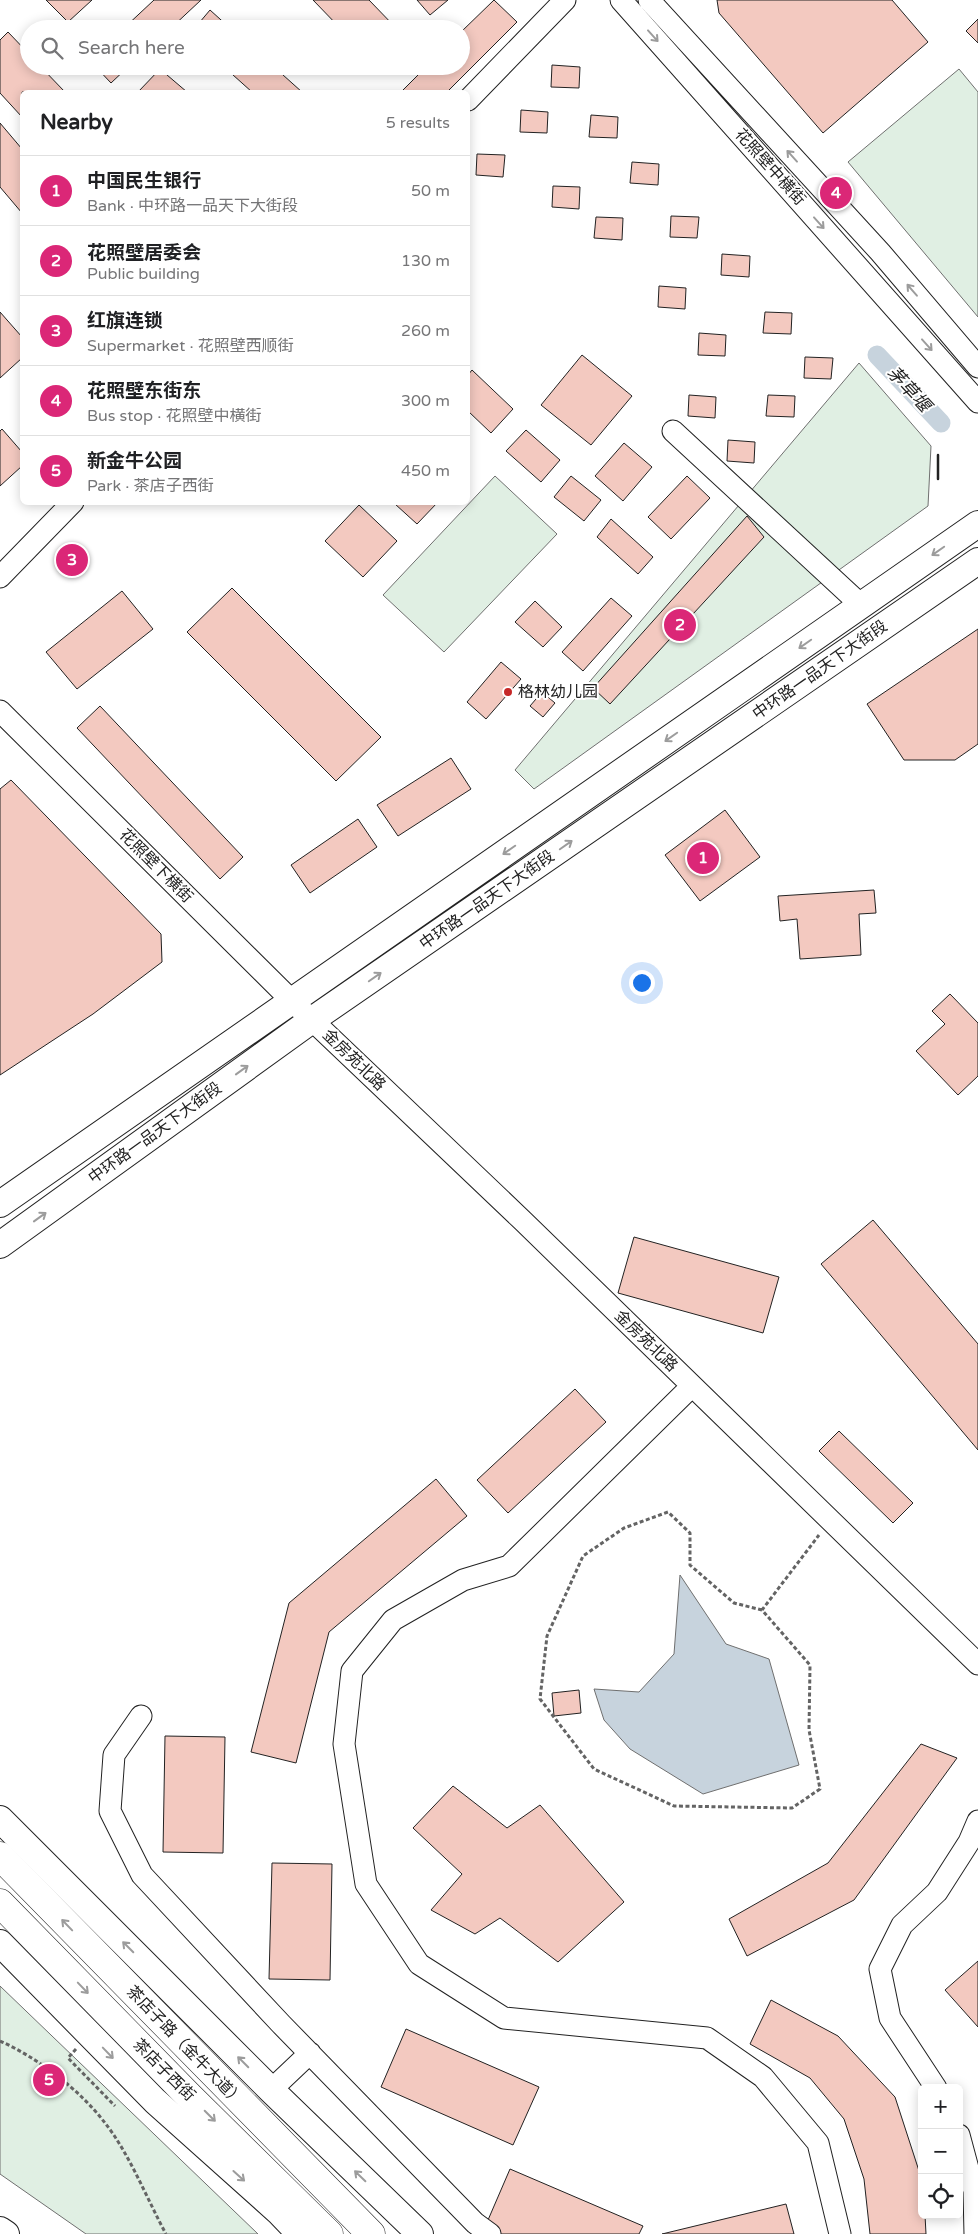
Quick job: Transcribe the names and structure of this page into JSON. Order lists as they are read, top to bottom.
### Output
{
  "streets": {
    "highway": ["茶店子路（金牛大道）", "茶店子西街"],
    "main road": ["中环路一品天下大街段"],
    "street": ["花照壁中横街", "花照壁下横街", "金房苑北路"]
  },
  "crossings": [
    ["中环路一品天下大街段", "花照壁下横街"],
    ["中环路一品天下大街段", "金房苑北路"],
    ["花照壁下横街", "金房苑北路"]
  ],
  "one_way": ["茶店子路（金牛大道）", "茶店子西街"],
  "water": ["茅草堰"],
  "places": ["格林幼儿园"],
  "page": {
    "search": "Search here",
    "heading": ["Nearby", "5 results"],
    "list": [
      {
        "mark": "1",
        "name": "中国民生银行",
        "note": "Bank · 中环路一品天下大街段",
        "value": "50 m"
      },
      {
        "mark": "2",
        "name": "花照壁居委会",
        "note": "Public building",
        "value": "130 m"
      },
      {
        "mark": "3",
        "name": "红旗连锁",
        "note": "Supermarket · 花照壁西顺街",
        "value": "260 m"
      },
      {
        "mark": "4",
        "name": "花照壁东街东",
        "note": "Bus stop · 花照壁中横街",
        "value": "300 m"
      },
      {
        "mark": "5",
        "name": "新金牛公园",
        "note": "Park · 茶店子西街",
        "value": "450 m"
      }
    ],
    "pins": [
      "4",
      "3",
      "2",
      "1",
      "5"
    ],
    "map_buttons": ["+", "−"]
  }
}
